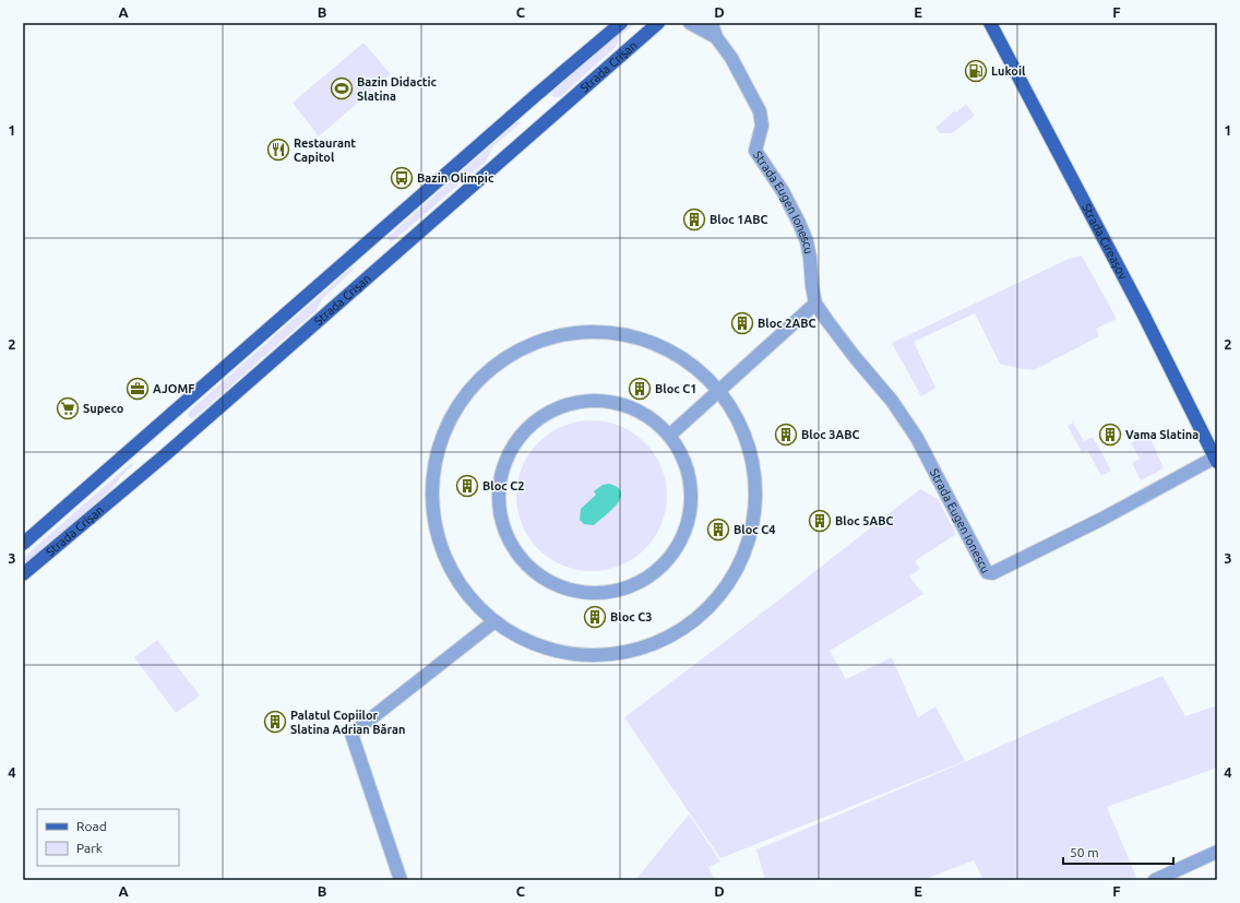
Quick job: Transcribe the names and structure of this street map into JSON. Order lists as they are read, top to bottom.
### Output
{
  "streets": {
    "main road": ["Strada Crișan", "Strada Cireașov"],
    "street": ["Strada Eugen Ionescu"]
  },
  "crossings": [
    ["Strada Eugen Ionescu", "Strada Cireașov"]
  ],
  "places": {
    "fuel station": ["Lukoil"],
    "sports": ["Bazin Didactic Slatina"],
    "restaurant": ["Restaurant Capitol"],
    "bus stop": ["Bazin Olimpic"],
    "building": [
      "Bloc 1ABC",
      "Bloc 2ABC",
      "Bloc C1",
      "Bloc 3ABC",
      "Vama Slatina",
      "Bloc C2",
      "Bloc 5ABC",
      "Bloc C4",
      "Bloc C3",
      "Palatul Copiilor Slatina Adrian Băran"
    ],
    "office": ["AJOMF"],
    "supermarket": ["Supeco"]
  },
  "legend": ["Road", "Park"],
  "scale_bar": "50 m",
  "grid": {
    "columns": [
      "A",
      "B",
      "C",
      "D",
      "E",
      "F"
    ],
    "rows": [
      "1",
      "2",
      "3",
      "4"
    ]
  }
}
